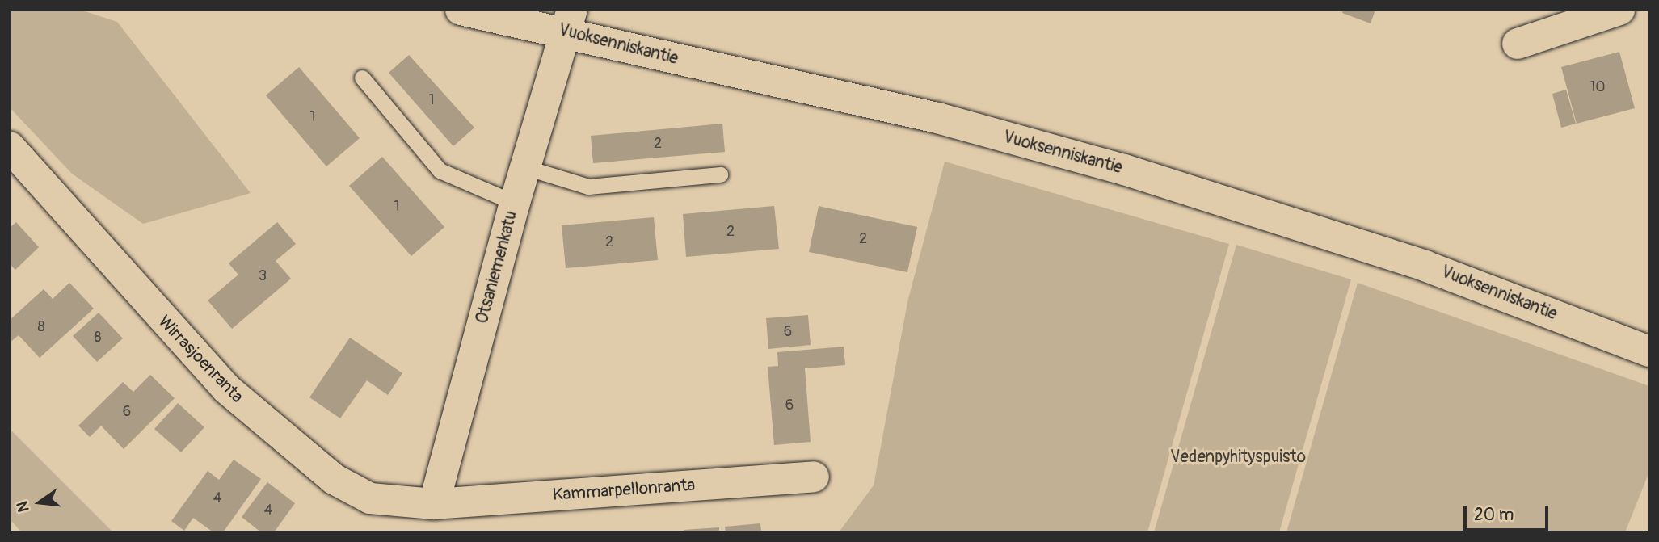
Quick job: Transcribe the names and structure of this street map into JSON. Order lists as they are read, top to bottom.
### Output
{
  "streets": {
    "street": [
      "Vuoksenniskantie",
      "Otsaniemenkatu",
      "Wirrasjoenranta",
      "Kammarpellonranta"
    ]
  },
  "crossings": [
    ["Vuoksenniskantie", "Otsaniemenkatu"],
    ["Otsaniemenkatu", "Wirrasjoenranta"],
    ["Otsaniemenkatu", "Kammarpellonranta"],
    ["Wirrasjoenranta", "Kammarpellonranta"]
  ],
  "parks": ["Vedenpyhityspuisto"],
  "house_numbers": [
    "10",
    "1",
    "1",
    "2",
    "1",
    "2",
    "2",
    "2",
    "3",
    "8",
    "6",
    "8",
    "6",
    "6",
    "4",
    "4"
  ],
  "scale_bar": "20 m",
  "north": "left"
}
